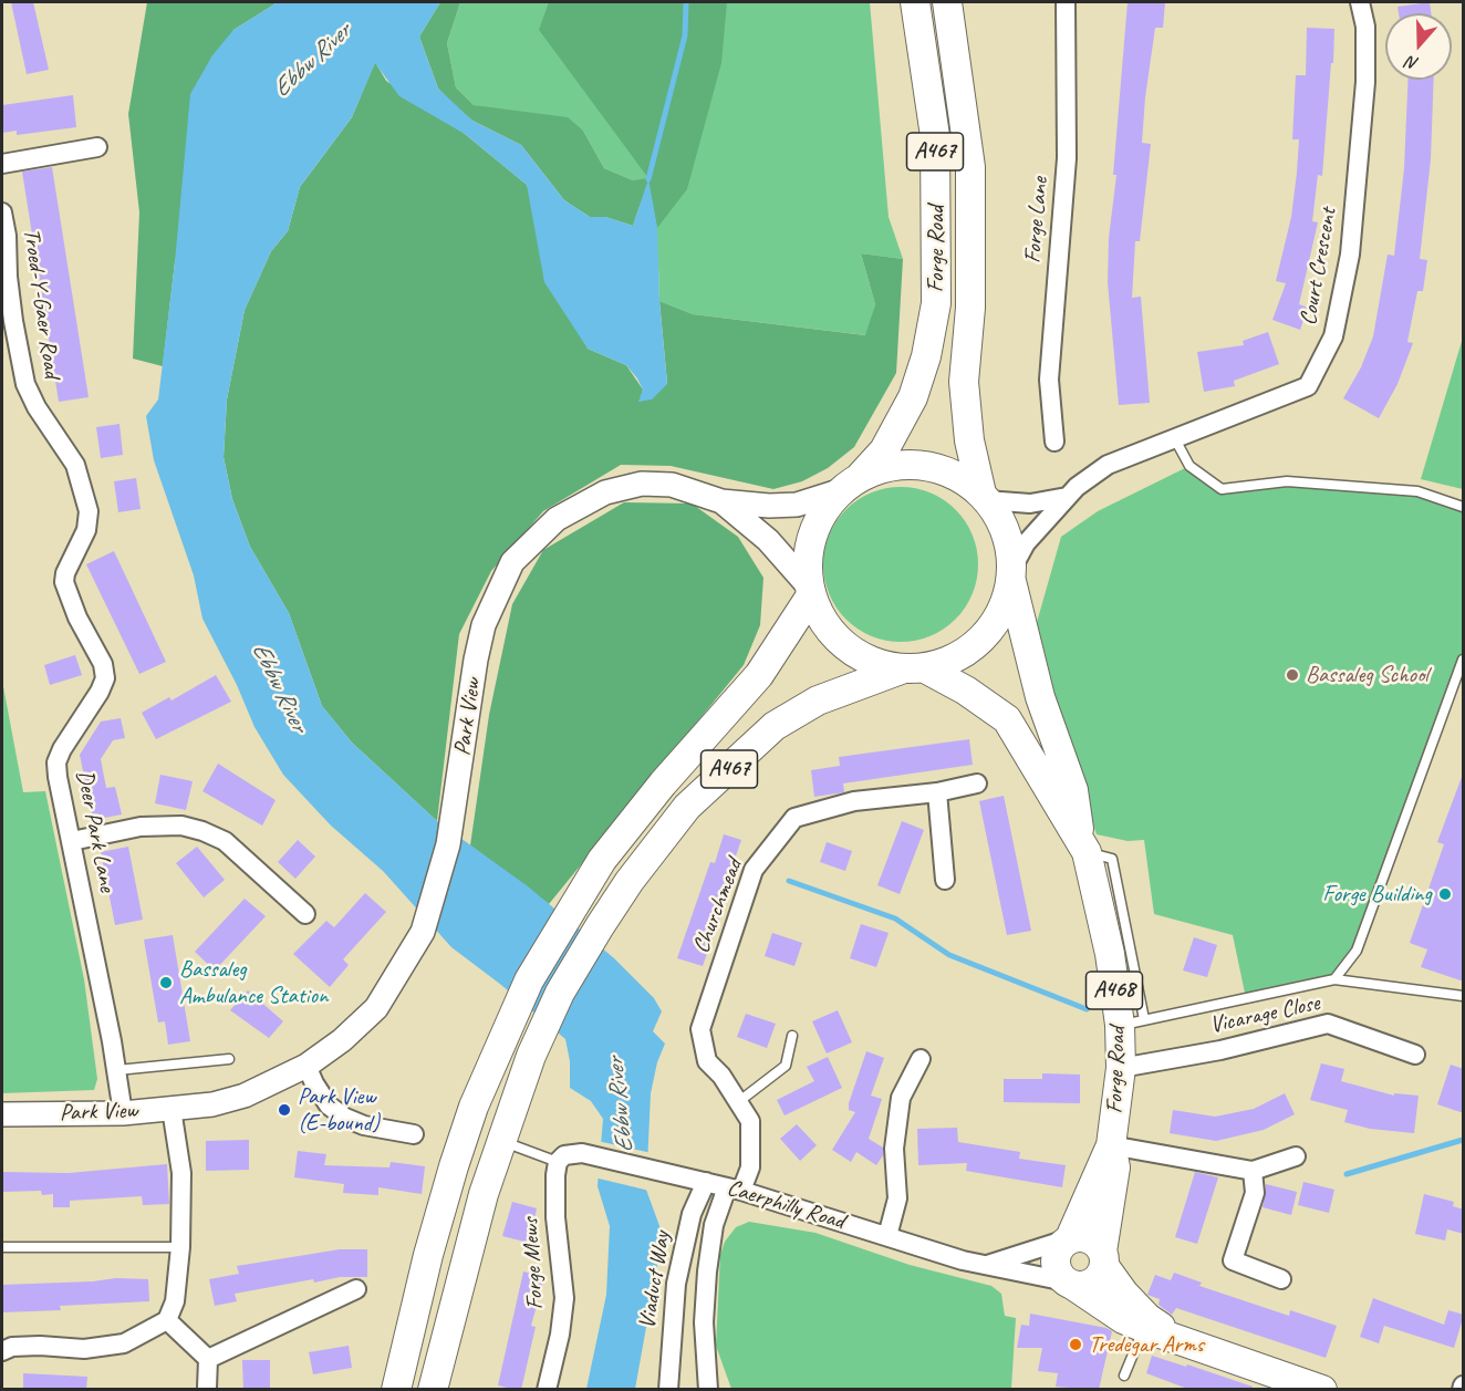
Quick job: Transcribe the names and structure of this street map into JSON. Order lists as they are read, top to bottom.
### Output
{
  "streets": {
    "main road": [
      "A467",
      "Forge Road",
      "A468",
      "Caerphilly Road"
    ],
    "street": [
      "Forge Lane",
      "Court Crescent",
      "Troed-Y-Gaer Road",
      "Park View",
      "Deer Park Lane",
      "Churchmead",
      "Vicarage Close",
      "Forge Mews",
      "Viaduct Way"
    ]
  },
  "crossings": [
    ["A467", "Forge Road"],
    ["A467", "Court Crescent"],
    ["A467", "Park View"],
    ["Forge Road", "Court Crescent"],
    ["Forge Road", "Park View"],
    ["Forge Road", "Vicarage Close"],
    ["Forge Road", "Caerphilly Road"],
    ["Court Crescent", "Park View"],
    ["Troed-Y-Gaer Road", "Deer Park Lane"],
    ["Park View", "Deer Park Lane"],
    ["Churchmead", "Caerphilly Road"],
    ["Caerphilly Road", "Forge Mews"],
    ["Caerphilly Road", "Viaduct Way"]
  ],
  "water": ["Ebbw River"],
  "places": [
    "Bassaleg School",
    "Forge Building",
    "Bassaleg Ambulance Station",
    "Park View (E-bound)",
    "Tredegar Arms"
  ],
  "north": "bottom"
}
